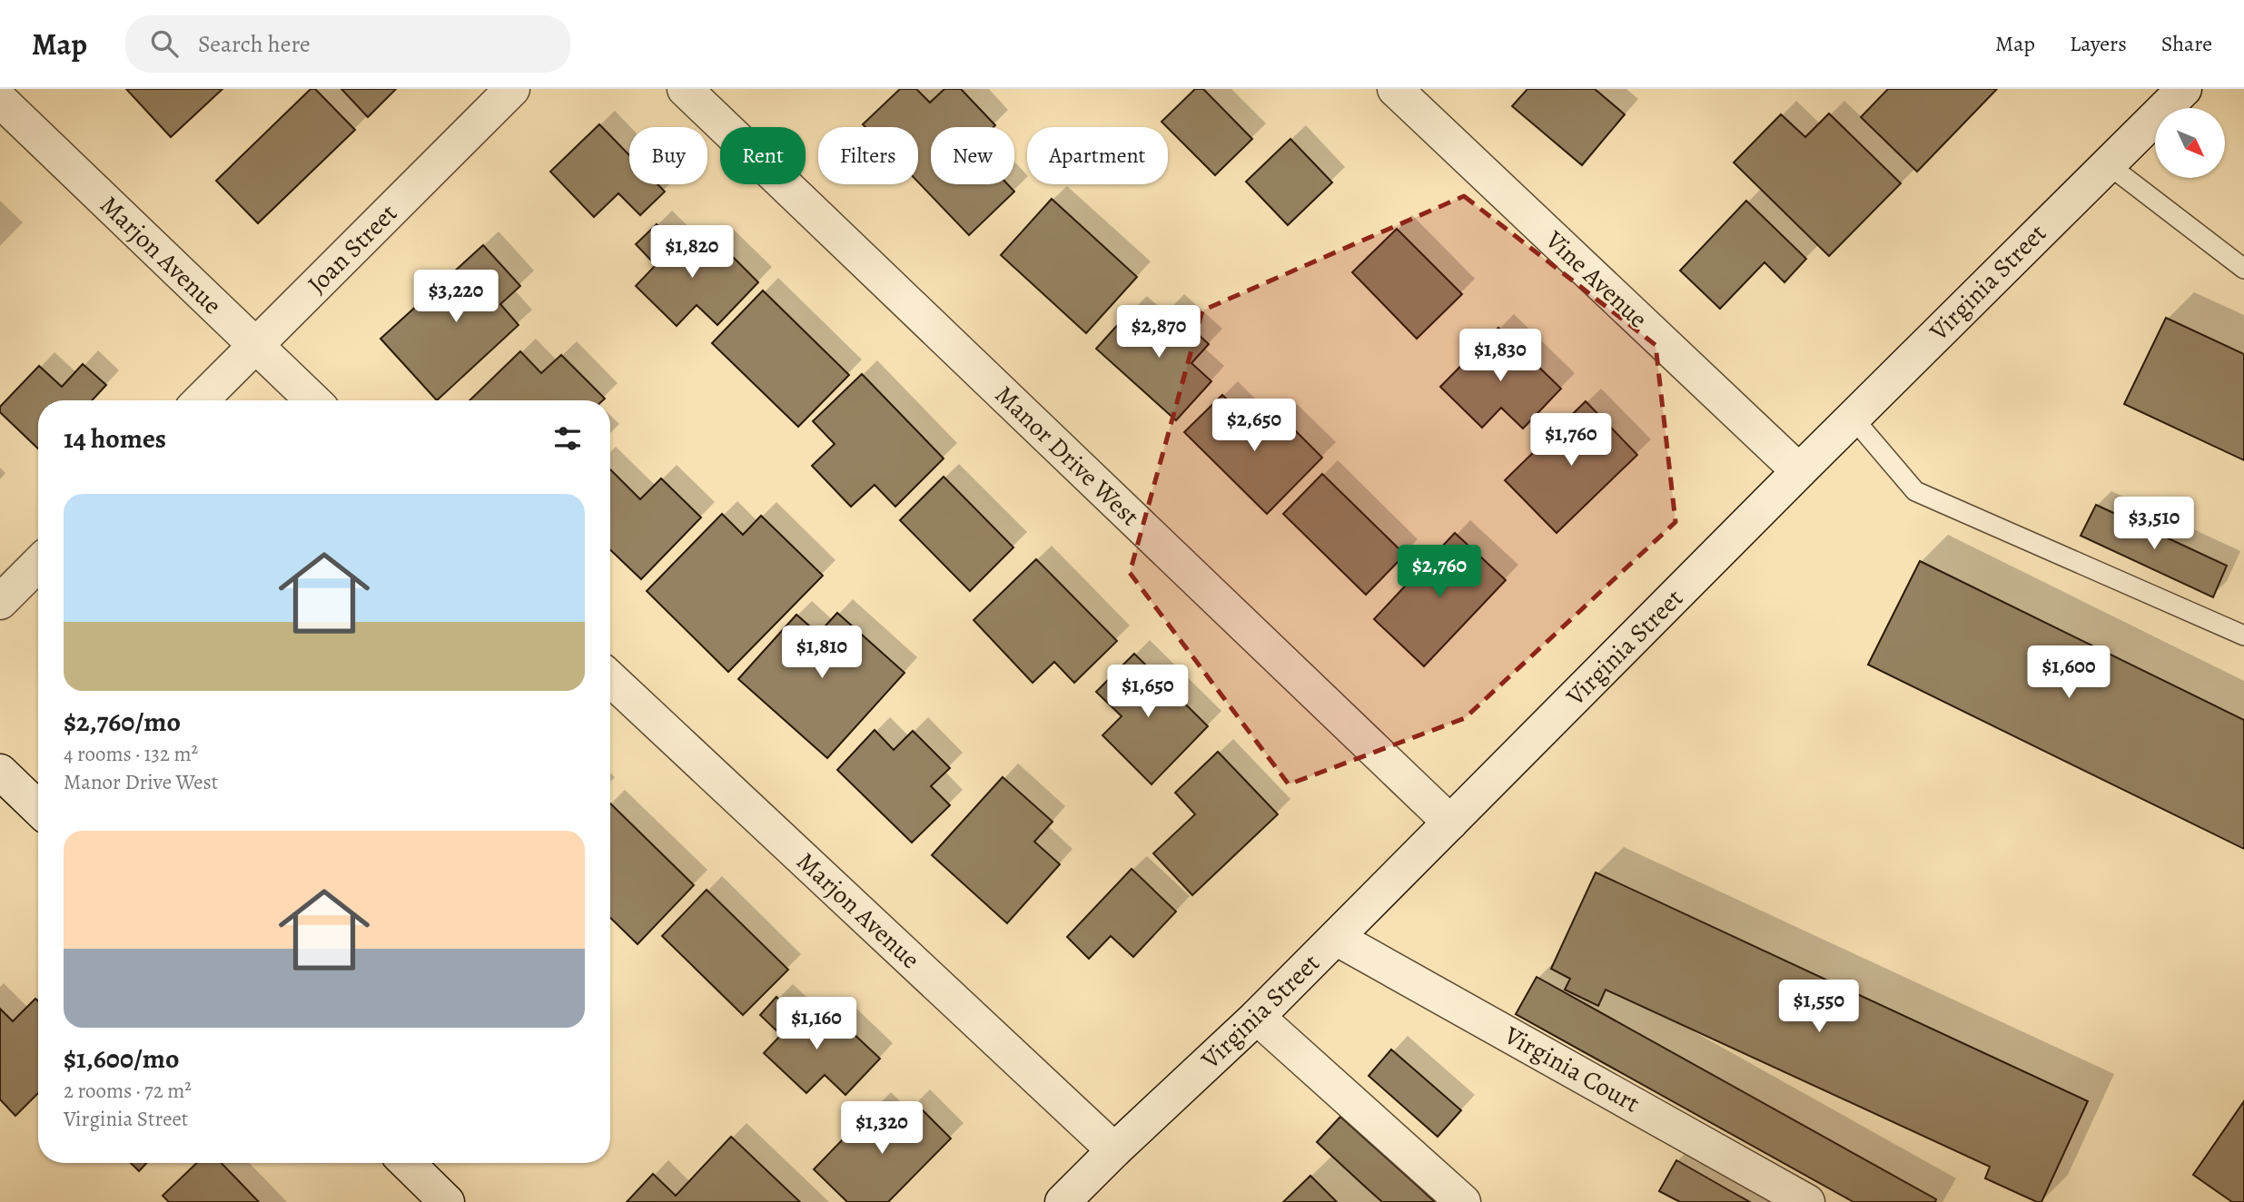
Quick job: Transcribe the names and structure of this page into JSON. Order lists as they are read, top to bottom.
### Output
{
  "streets": {
    "street": [
      "Joan Street",
      "Marjon Avenue",
      "Vine Avenue",
      "Virginia Street",
      "Manor Drive West",
      "Virginia Court"
    ]
  },
  "crossings": [
    ["Joan Street", "Marjon Avenue"],
    ["Marjon Avenue", "Virginia Street"],
    ["Vine Avenue", "Virginia Street"],
    ["Virginia Street", "Manor Drive West"],
    ["Virginia Street", "Virginia Court"]
  ],
  "north": "bottom right",
  "page": {
    "header": "Map",
    "search": "Search here",
    "nav": ["Map", "Layers", "Share"],
    "chip": [
      "Buy",
      "Rent",
      "Filters",
      "New",
      "Apartment"
    ],
    "price": [
      "$1,820",
      "$3,220",
      "$2,870",
      "$1,830",
      "$2,650",
      "$1,760",
      "$3,510",
      "$2,760",
      "$1,810",
      "$1,600",
      "$1,650",
      "$1,550",
      "$1,160",
      "$1,320"
    ],
    "heading": "14 homes",
    "list": [
      {
        "name": "$2,760/mo",
        "note": "4 rooms · 132 m² · Manor Drive West"
      },
      {
        "name": "$1,600/mo",
        "note": "2 rooms · 72 m² · Virginia Street"
      }
    ]
  }
}
